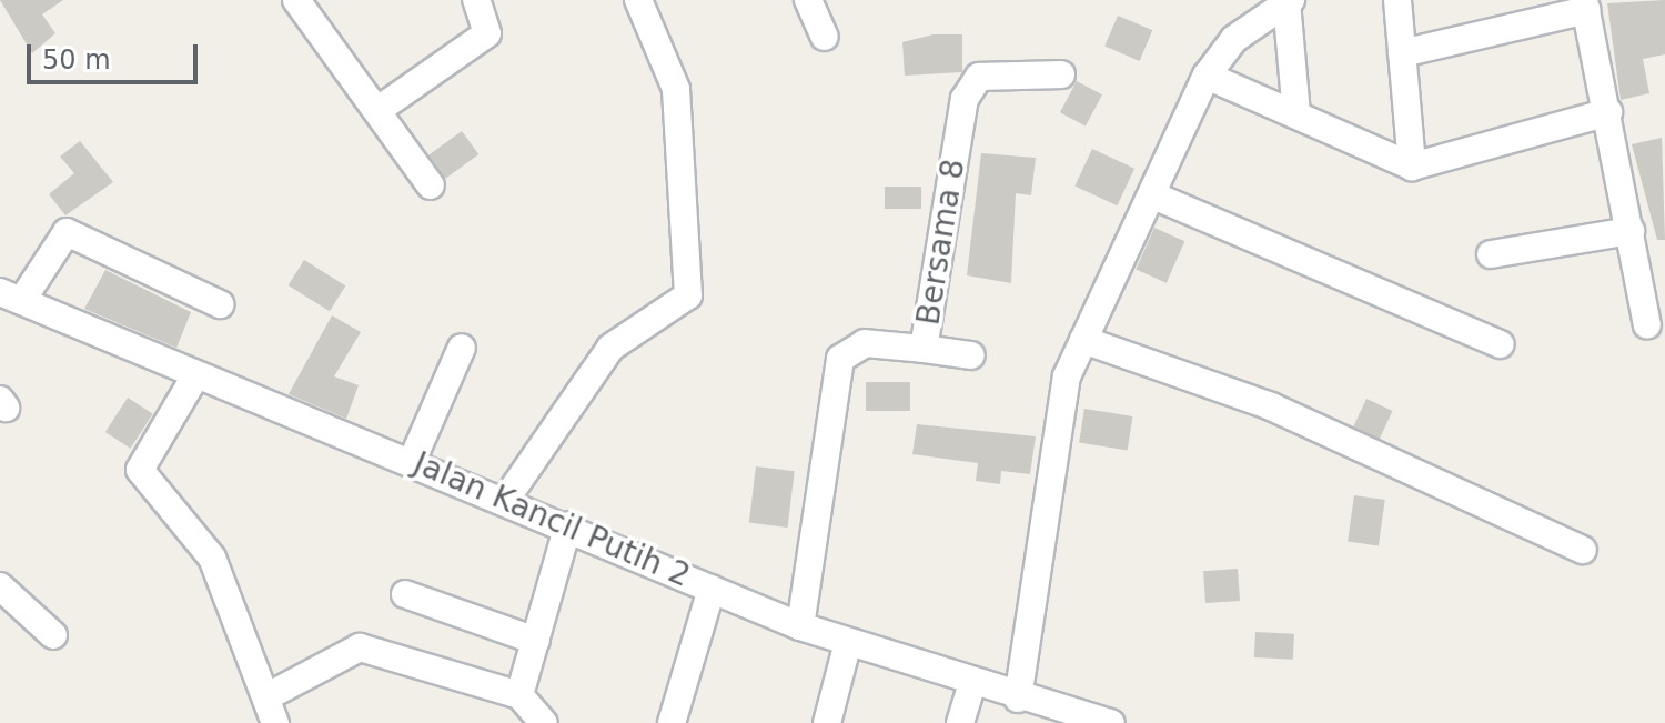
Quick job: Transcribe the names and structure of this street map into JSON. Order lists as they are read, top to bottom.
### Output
{
  "streets": {
    "street": ["Bersama 8", "Jalan Kancil Putih 2"]
  },
  "crossings": [
    ["Bersama 8", "Jalan Kancil Putih 2"]
  ],
  "scale_bar": "50 m"
}
